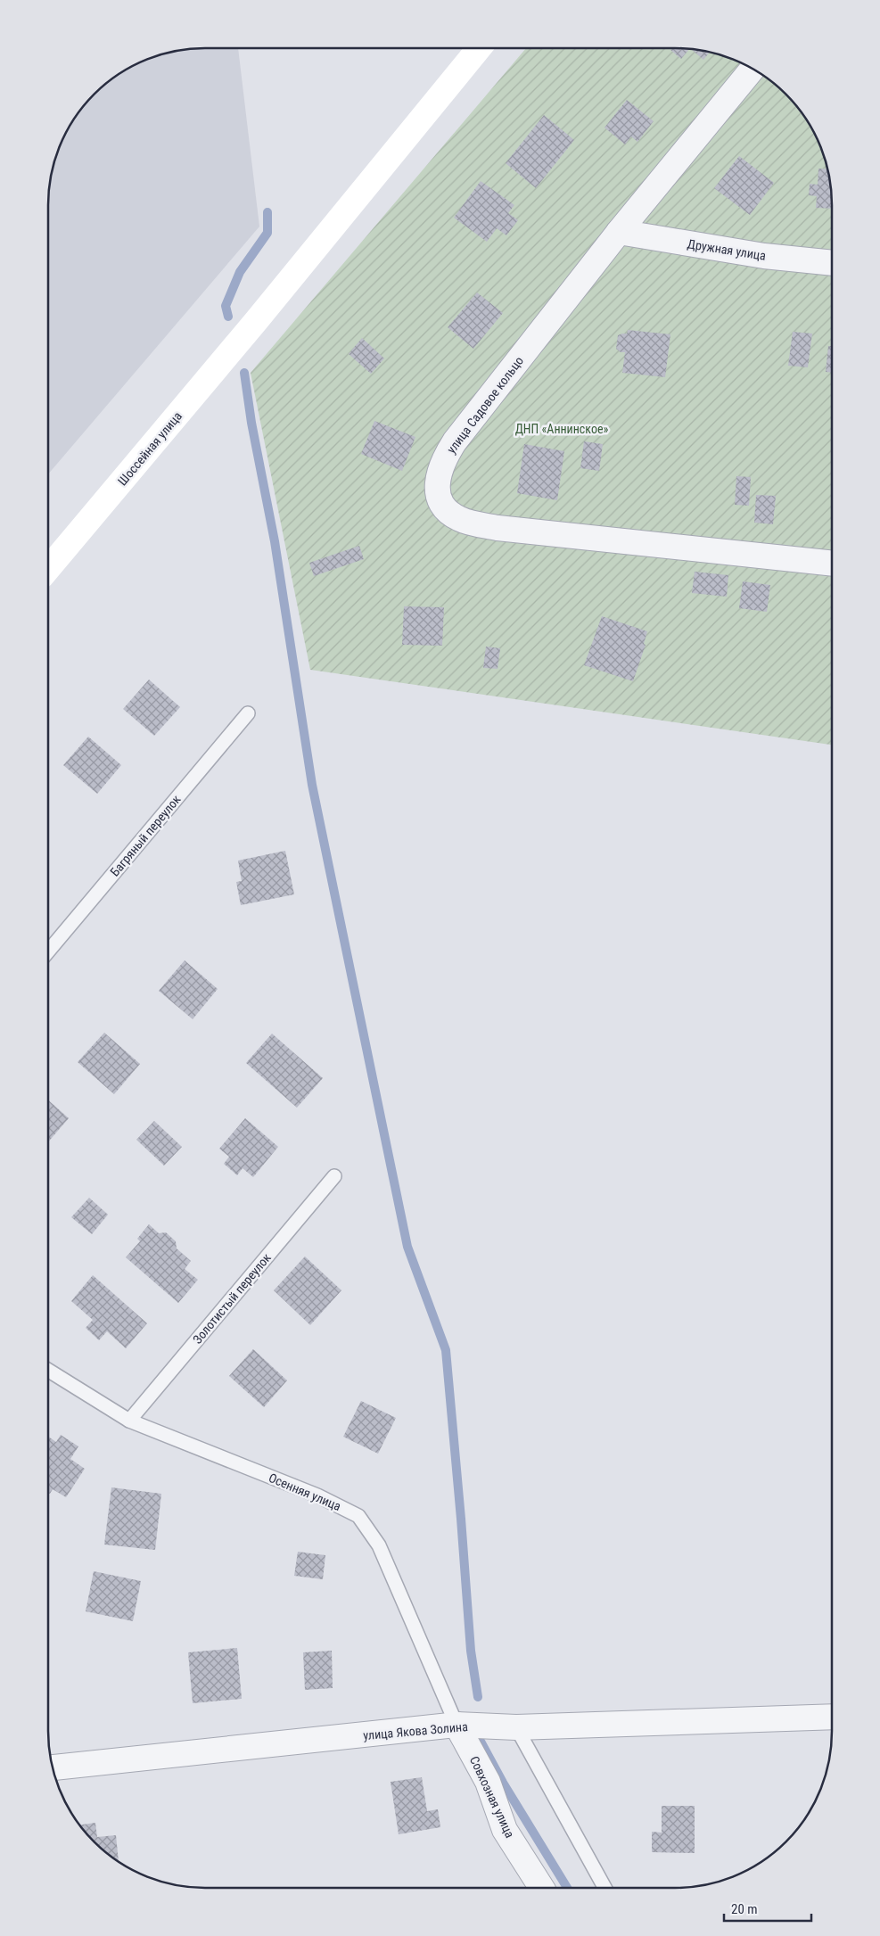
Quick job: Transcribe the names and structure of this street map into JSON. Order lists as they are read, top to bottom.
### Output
{
  "streets": {
    "main road": ["Шоссейная улица"],
    "street": [
      "Дружная улица",
      "улица Садовое кольцо",
      "улица Якова Золина",
      "Совхозная улица"
    ],
    "lane": ["Багряный переулок", "Золотистый переулок", "Осенняя улица"]
  },
  "crossings": [
    ["Дружная улица", "улица Садовое кольцо"],
    ["Золотистый переулок", "Осенняя улица"],
    ["Осенняя улица", "улица Якова Золина"],
    ["Осенняя улица", "Совхозная улица"],
    ["улица Якова Золина", "Совхозная улица"]
  ],
  "parks": ["ДНП «Аннинское»"],
  "scale_bar": "20 m"
}
